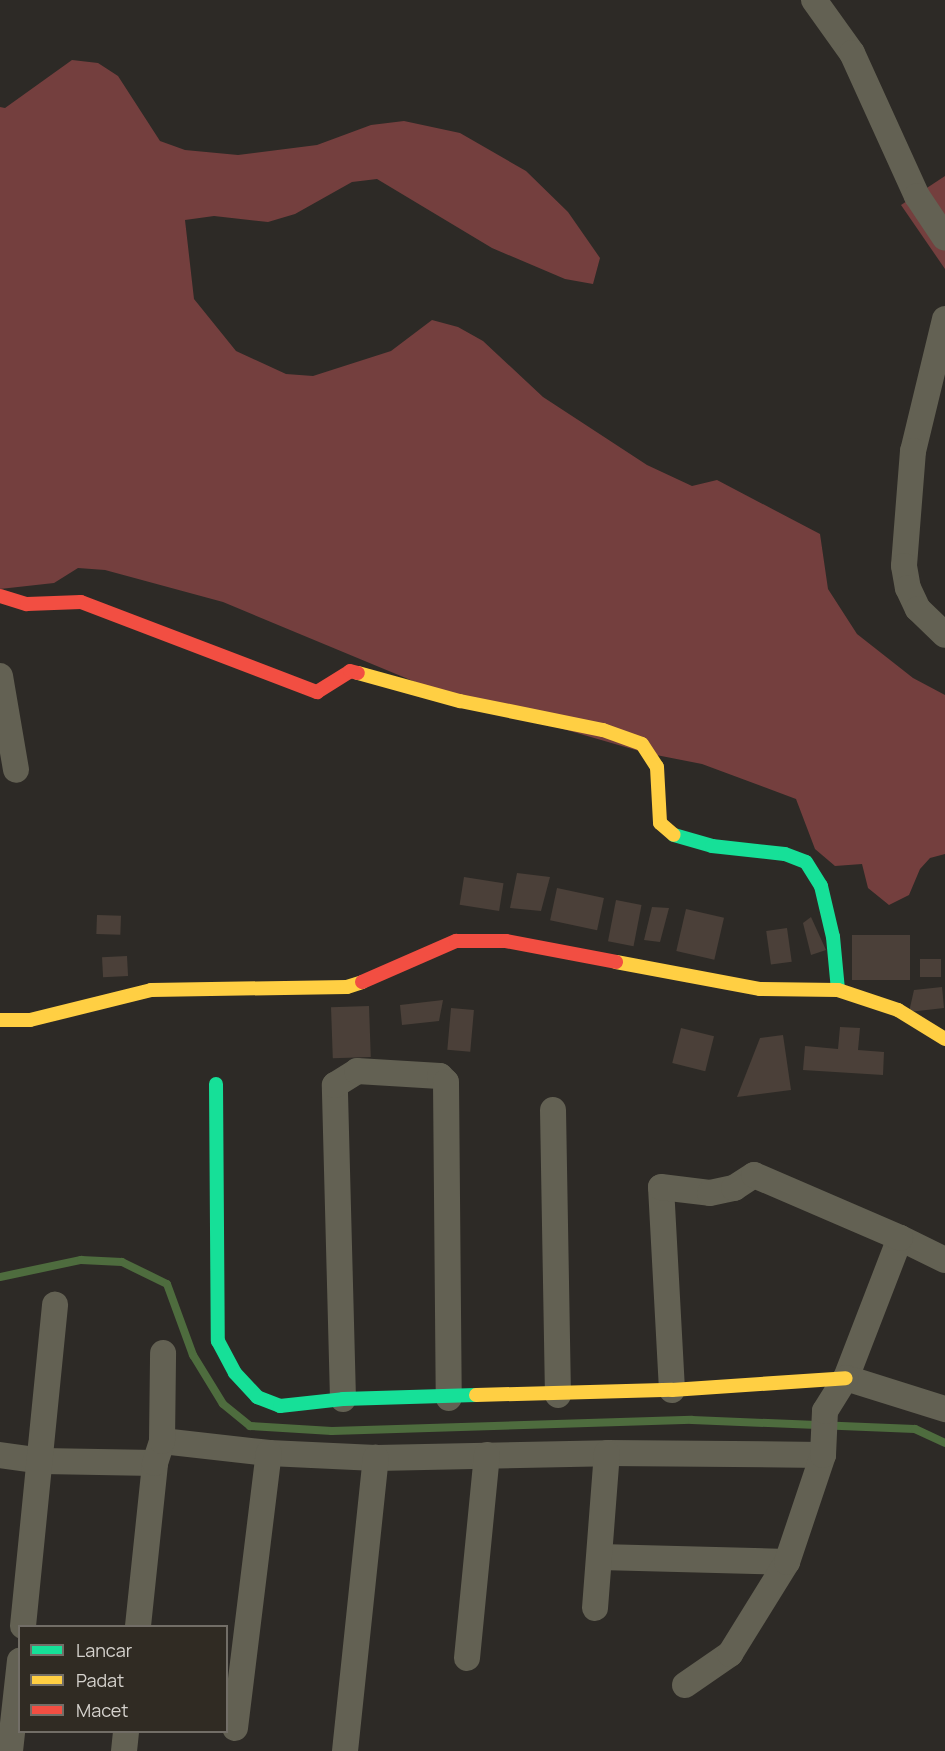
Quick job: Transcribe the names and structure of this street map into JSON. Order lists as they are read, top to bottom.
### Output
{
  "legend": ["Lancar", "Padat", "Macet"]
}
